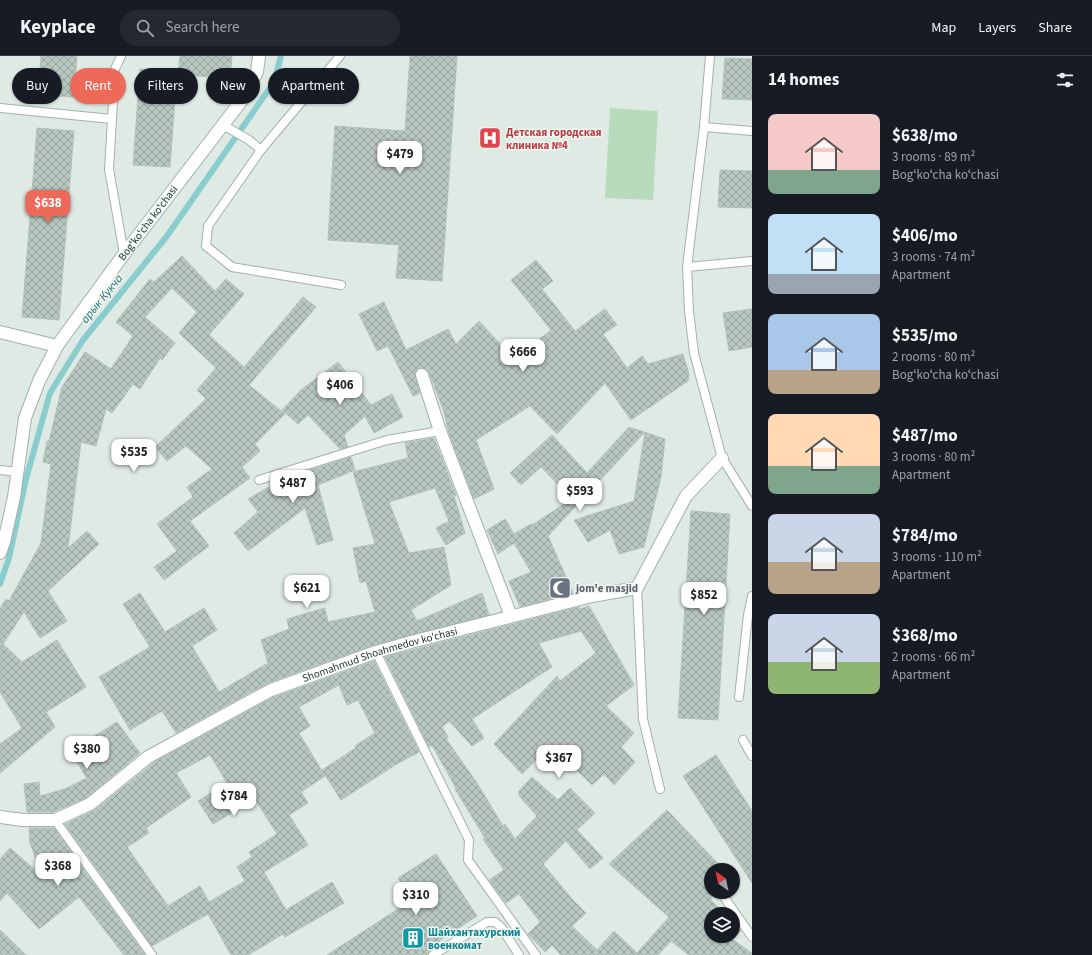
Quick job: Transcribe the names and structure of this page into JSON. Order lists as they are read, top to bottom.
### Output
{
  "streets": {
    "street": ["Bogʻkoʻcha koʻchasi", "Shomahmud Shoahmedov ko'chasi"]
  },
  "water": ["арык Кукча"],
  "places": {
    "hospital": ["Детская городская клиника №4"],
    "mosque": ["jom'e masjid"],
    "building": ["Шайхантахурский военкомат"]
  },
  "north": "top left",
  "page": {
    "header": "Keyplace",
    "search": "Search here",
    "nav": ["Map", "Layers", "Share"],
    "heading": "14 homes",
    "chip": [
      "Buy",
      "Rent",
      "Filters",
      "New",
      "Apartment"
    ],
    "list": [
      {
        "name": "$638/mo",
        "note": "3 rooms · 89 m² · Bogʻkoʻcha koʻchasi"
      },
      {
        "name": "$406/mo",
        "note": "3 rooms · 74 m² · Apartment"
      },
      {
        "name": "$535/mo",
        "note": "2 rooms · 80 m² · Bogʻkoʻcha koʻchasi"
      },
      {
        "name": "$487/mo",
        "note": "3 rooms · 80 m² · Apartment"
      },
      {
        "name": "$784/mo",
        "note": "3 rooms · 110 m² · Apartment"
      },
      {
        "name": "$368/mo",
        "note": "2 rooms · 66 m² · Apartment"
      }
    ],
    "price": [
      "$479",
      "$638",
      "$666",
      "$406",
      "$535",
      "$487",
      "$593",
      "$621",
      "$852",
      "$380",
      "$367",
      "$784",
      "$368",
      "$310"
    ]
  }
}
